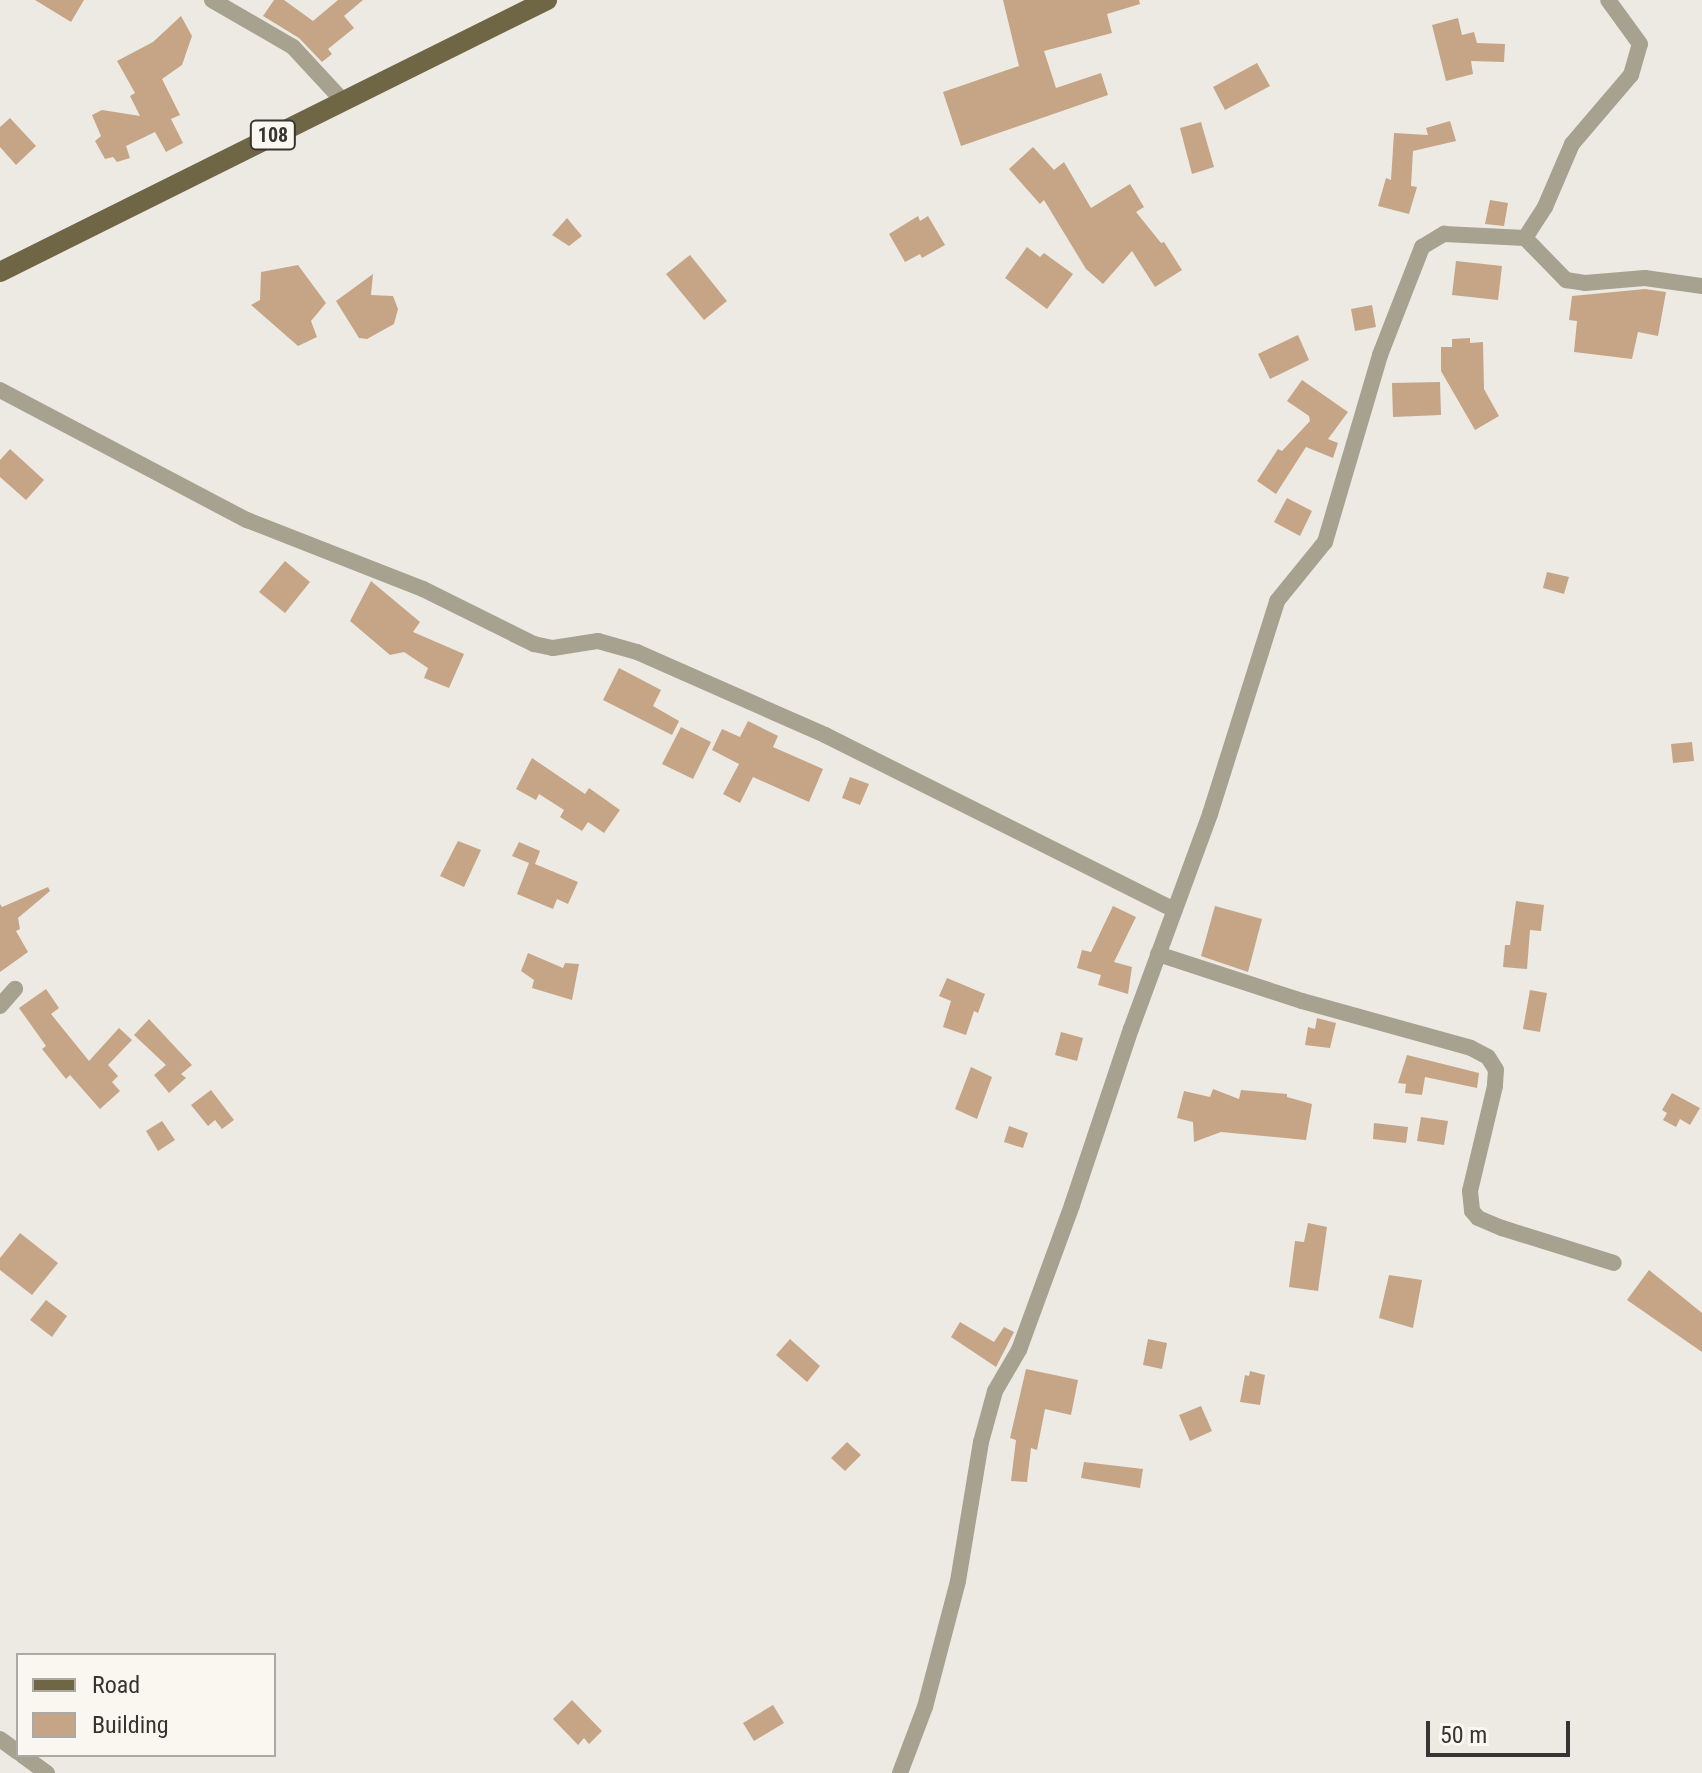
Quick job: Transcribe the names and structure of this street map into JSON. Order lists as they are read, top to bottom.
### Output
{
  "streets": {
    "main road": ["108"]
  },
  "legend": ["Road", "Building"],
  "scale_bar": "50 m"
}
